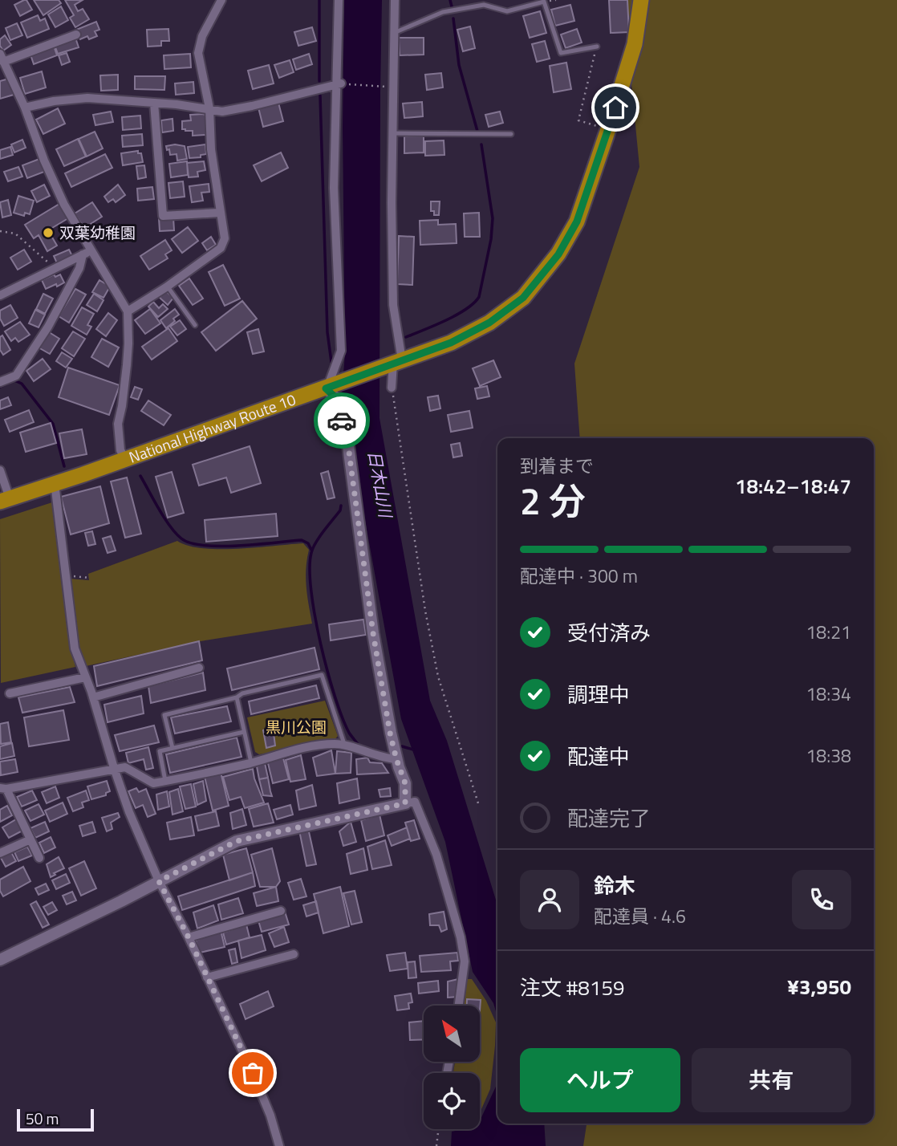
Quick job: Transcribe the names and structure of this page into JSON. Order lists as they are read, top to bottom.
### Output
{
  "streets": {
    "highway": ["National Highway Route 10"]
  },
  "water": ["日木山川"],
  "parks": ["黒川公園"],
  "places": ["双葉幼稚園"],
  "scale_bar": "50 m",
  "north": "top left",
  "page": {
    "heading": ["2 分", "到着まで", "18:42–18:47"],
    "panel": [
      "鈴木",
      "配達員 · 4.6",
      "注文 #8159",
      "¥3,950"
    ],
    "bar": "配達中 · 300 m",
    "list": [
      ["受付済み", "18:21"],
      ["調理中", "18:34"],
      ["配達中", "18:38"],
      "配達完了"
    ],
    "buttons": ["ヘルプ", "共有"],
    "scale": "50 m"
  }
}
